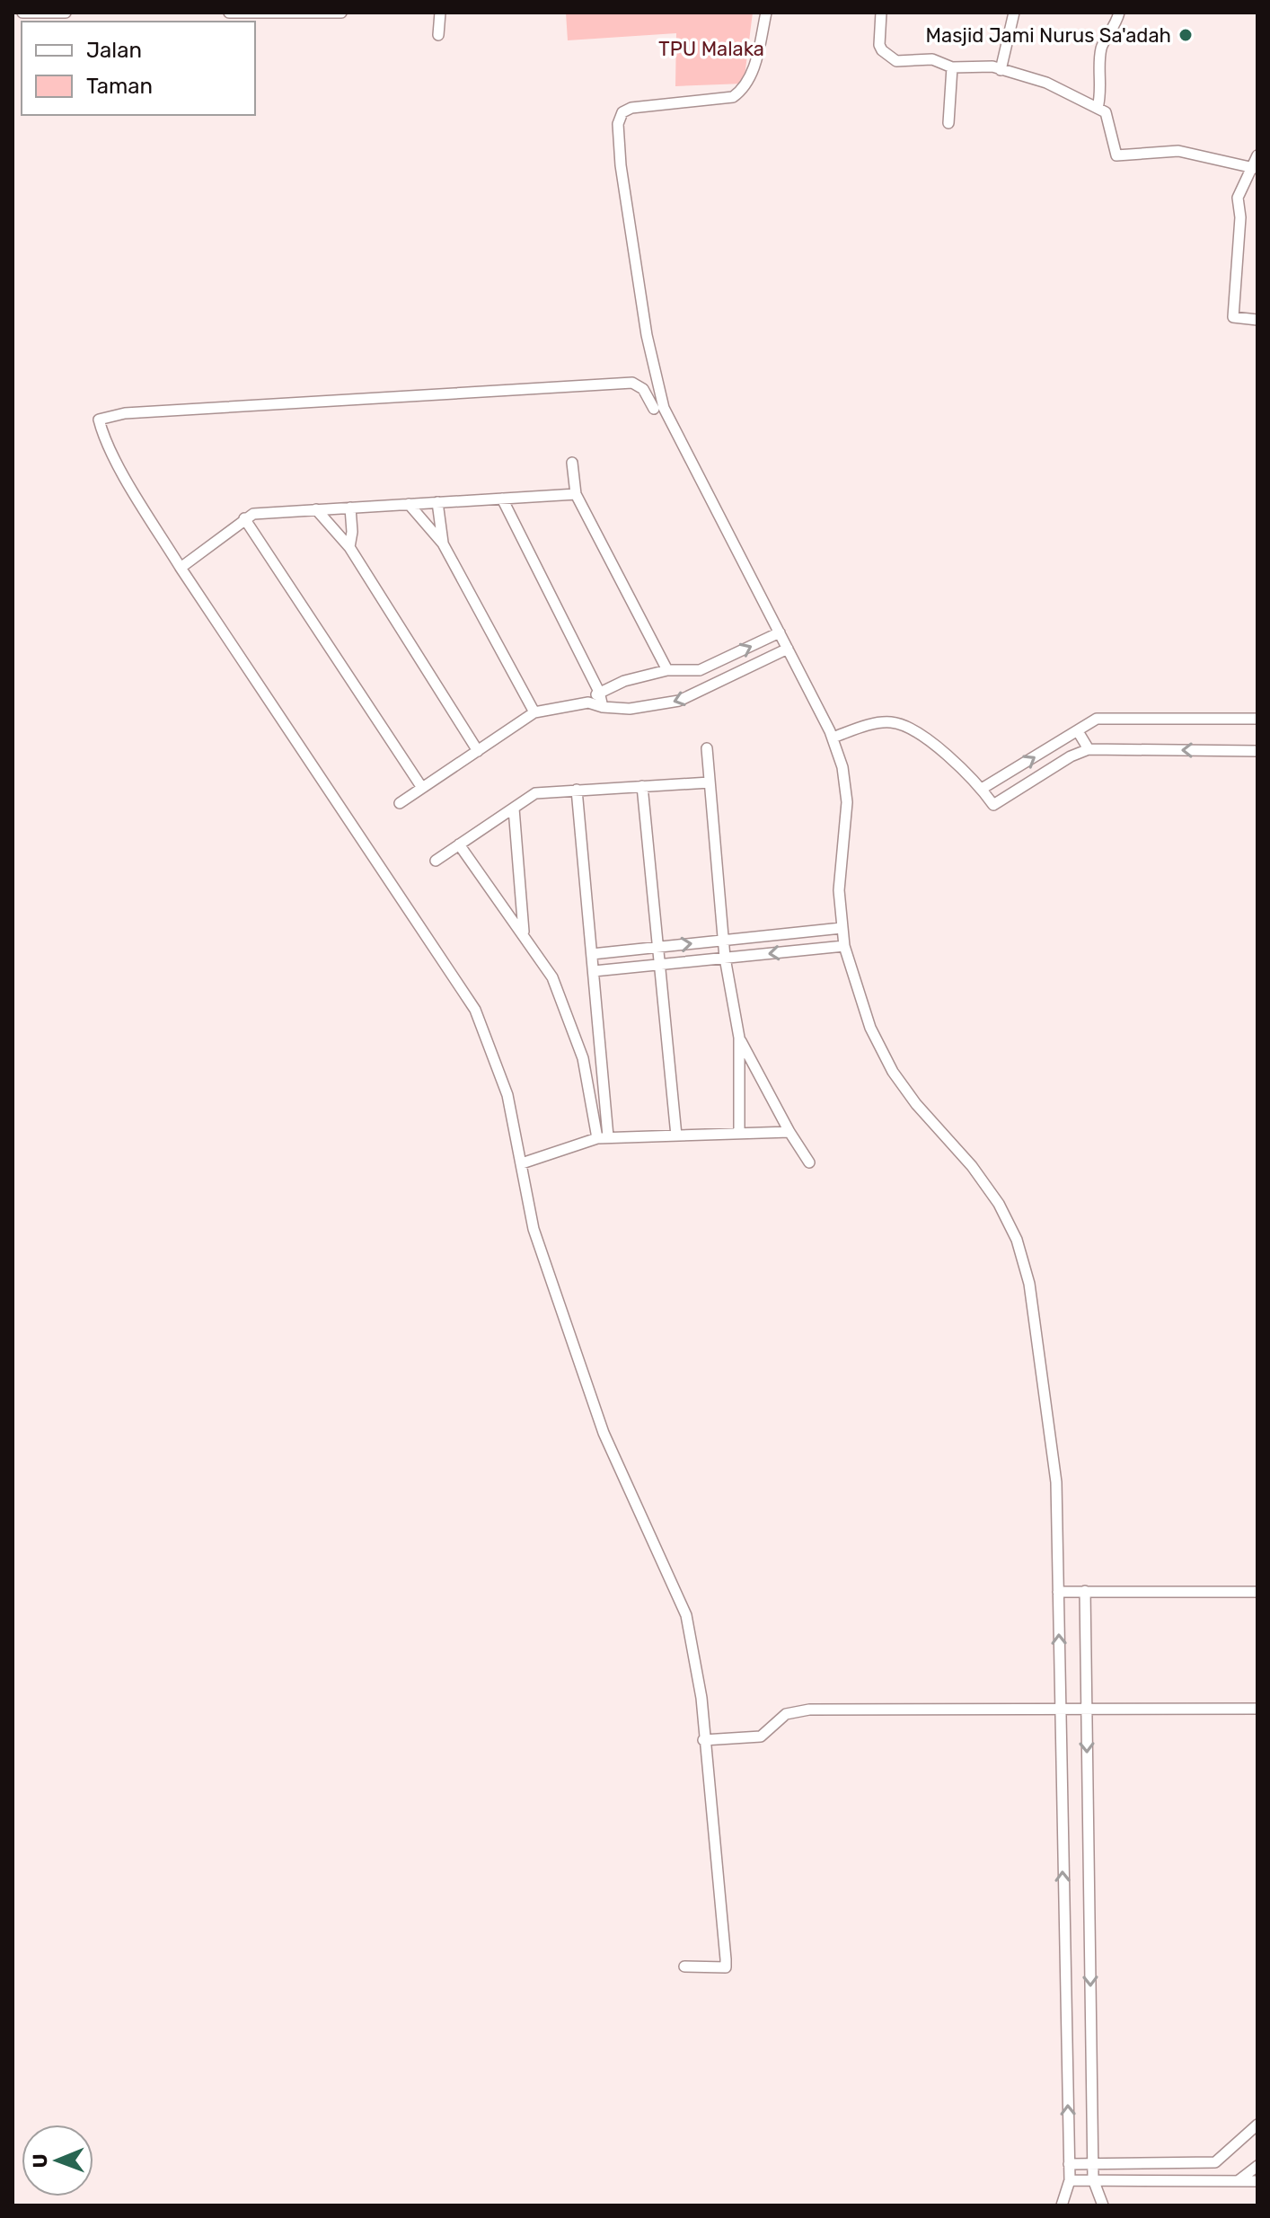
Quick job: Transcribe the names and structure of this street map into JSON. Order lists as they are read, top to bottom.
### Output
{
  "parks": ["TPU Malaka"],
  "places": ["Masjid Jami Nurus Sa'adah"],
  "legend": ["Jalan", "Taman"],
  "north": "left"
}
